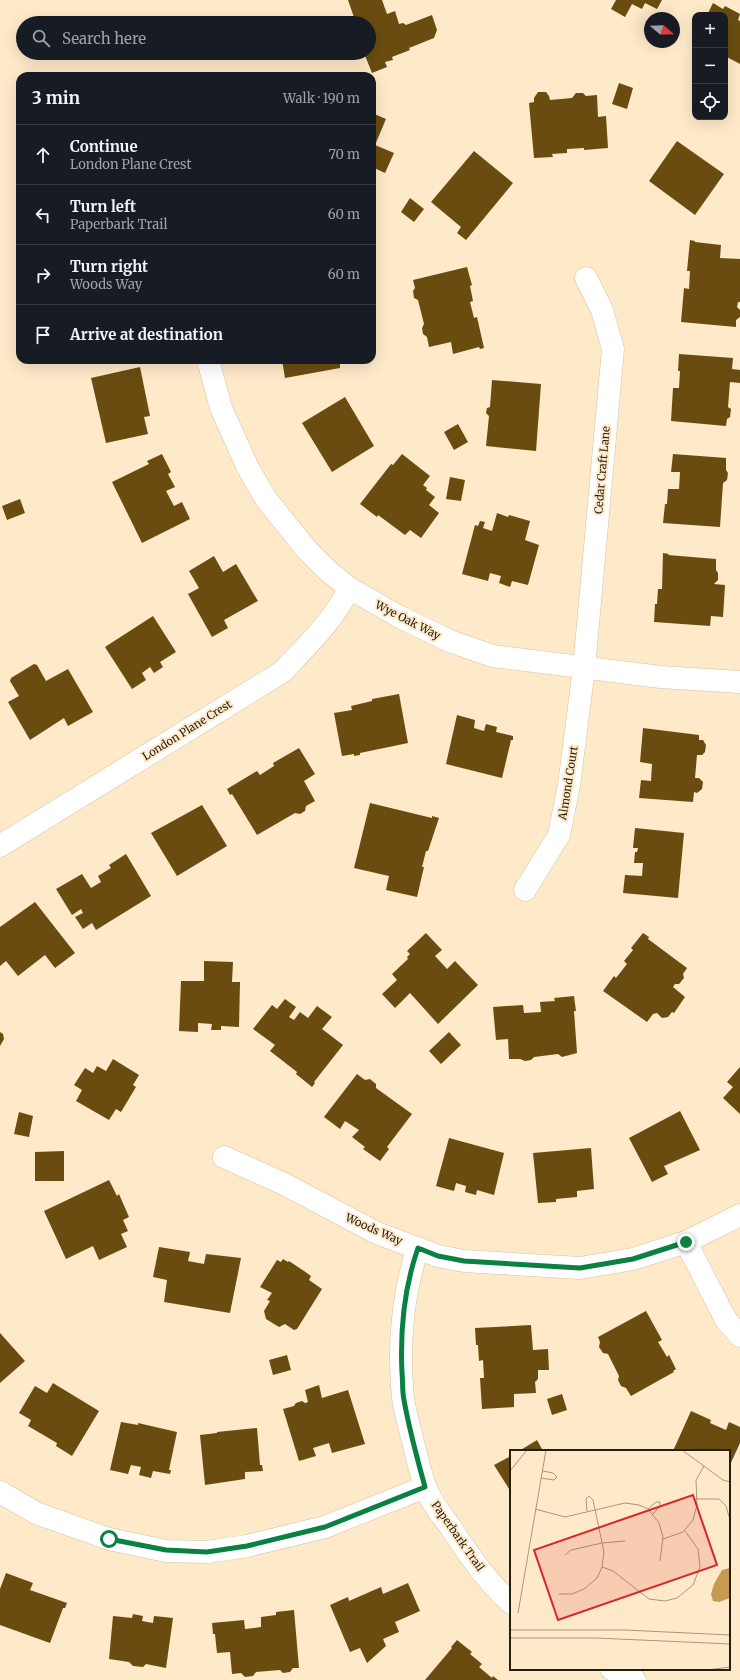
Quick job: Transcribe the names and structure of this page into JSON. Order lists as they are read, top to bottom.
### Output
{
  "streets": {
    "street": [
      "Cedar Craft Lane",
      "Wye Oak Way",
      "London Plane Crest",
      "Almond Court",
      "Woods Way",
      "Paperbark Trail"
    ]
  },
  "crossings": [
    ["Cedar Craft Lane", "Wye Oak Way"],
    ["Cedar Craft Lane", "Almond Court"],
    ["Wye Oak Way", "London Plane Crest"],
    ["Wye Oak Way", "Almond Court"],
    ["Woods Way", "Paperbark Trail"]
  ],
  "north": "right",
  "page": {
    "map_buttons": ["+", "−"],
    "search": "Search here",
    "heading": ["3 min", "Walk · 190 m"],
    "list": [
      ["Continue", "London Plane Crest", "70 m"],
      ["Turn left", "Paperbark Trail", "60 m"],
      ["Turn right", "Woods Way", "60 m"],
      "Arrive at destination"
    ]
  }
}
